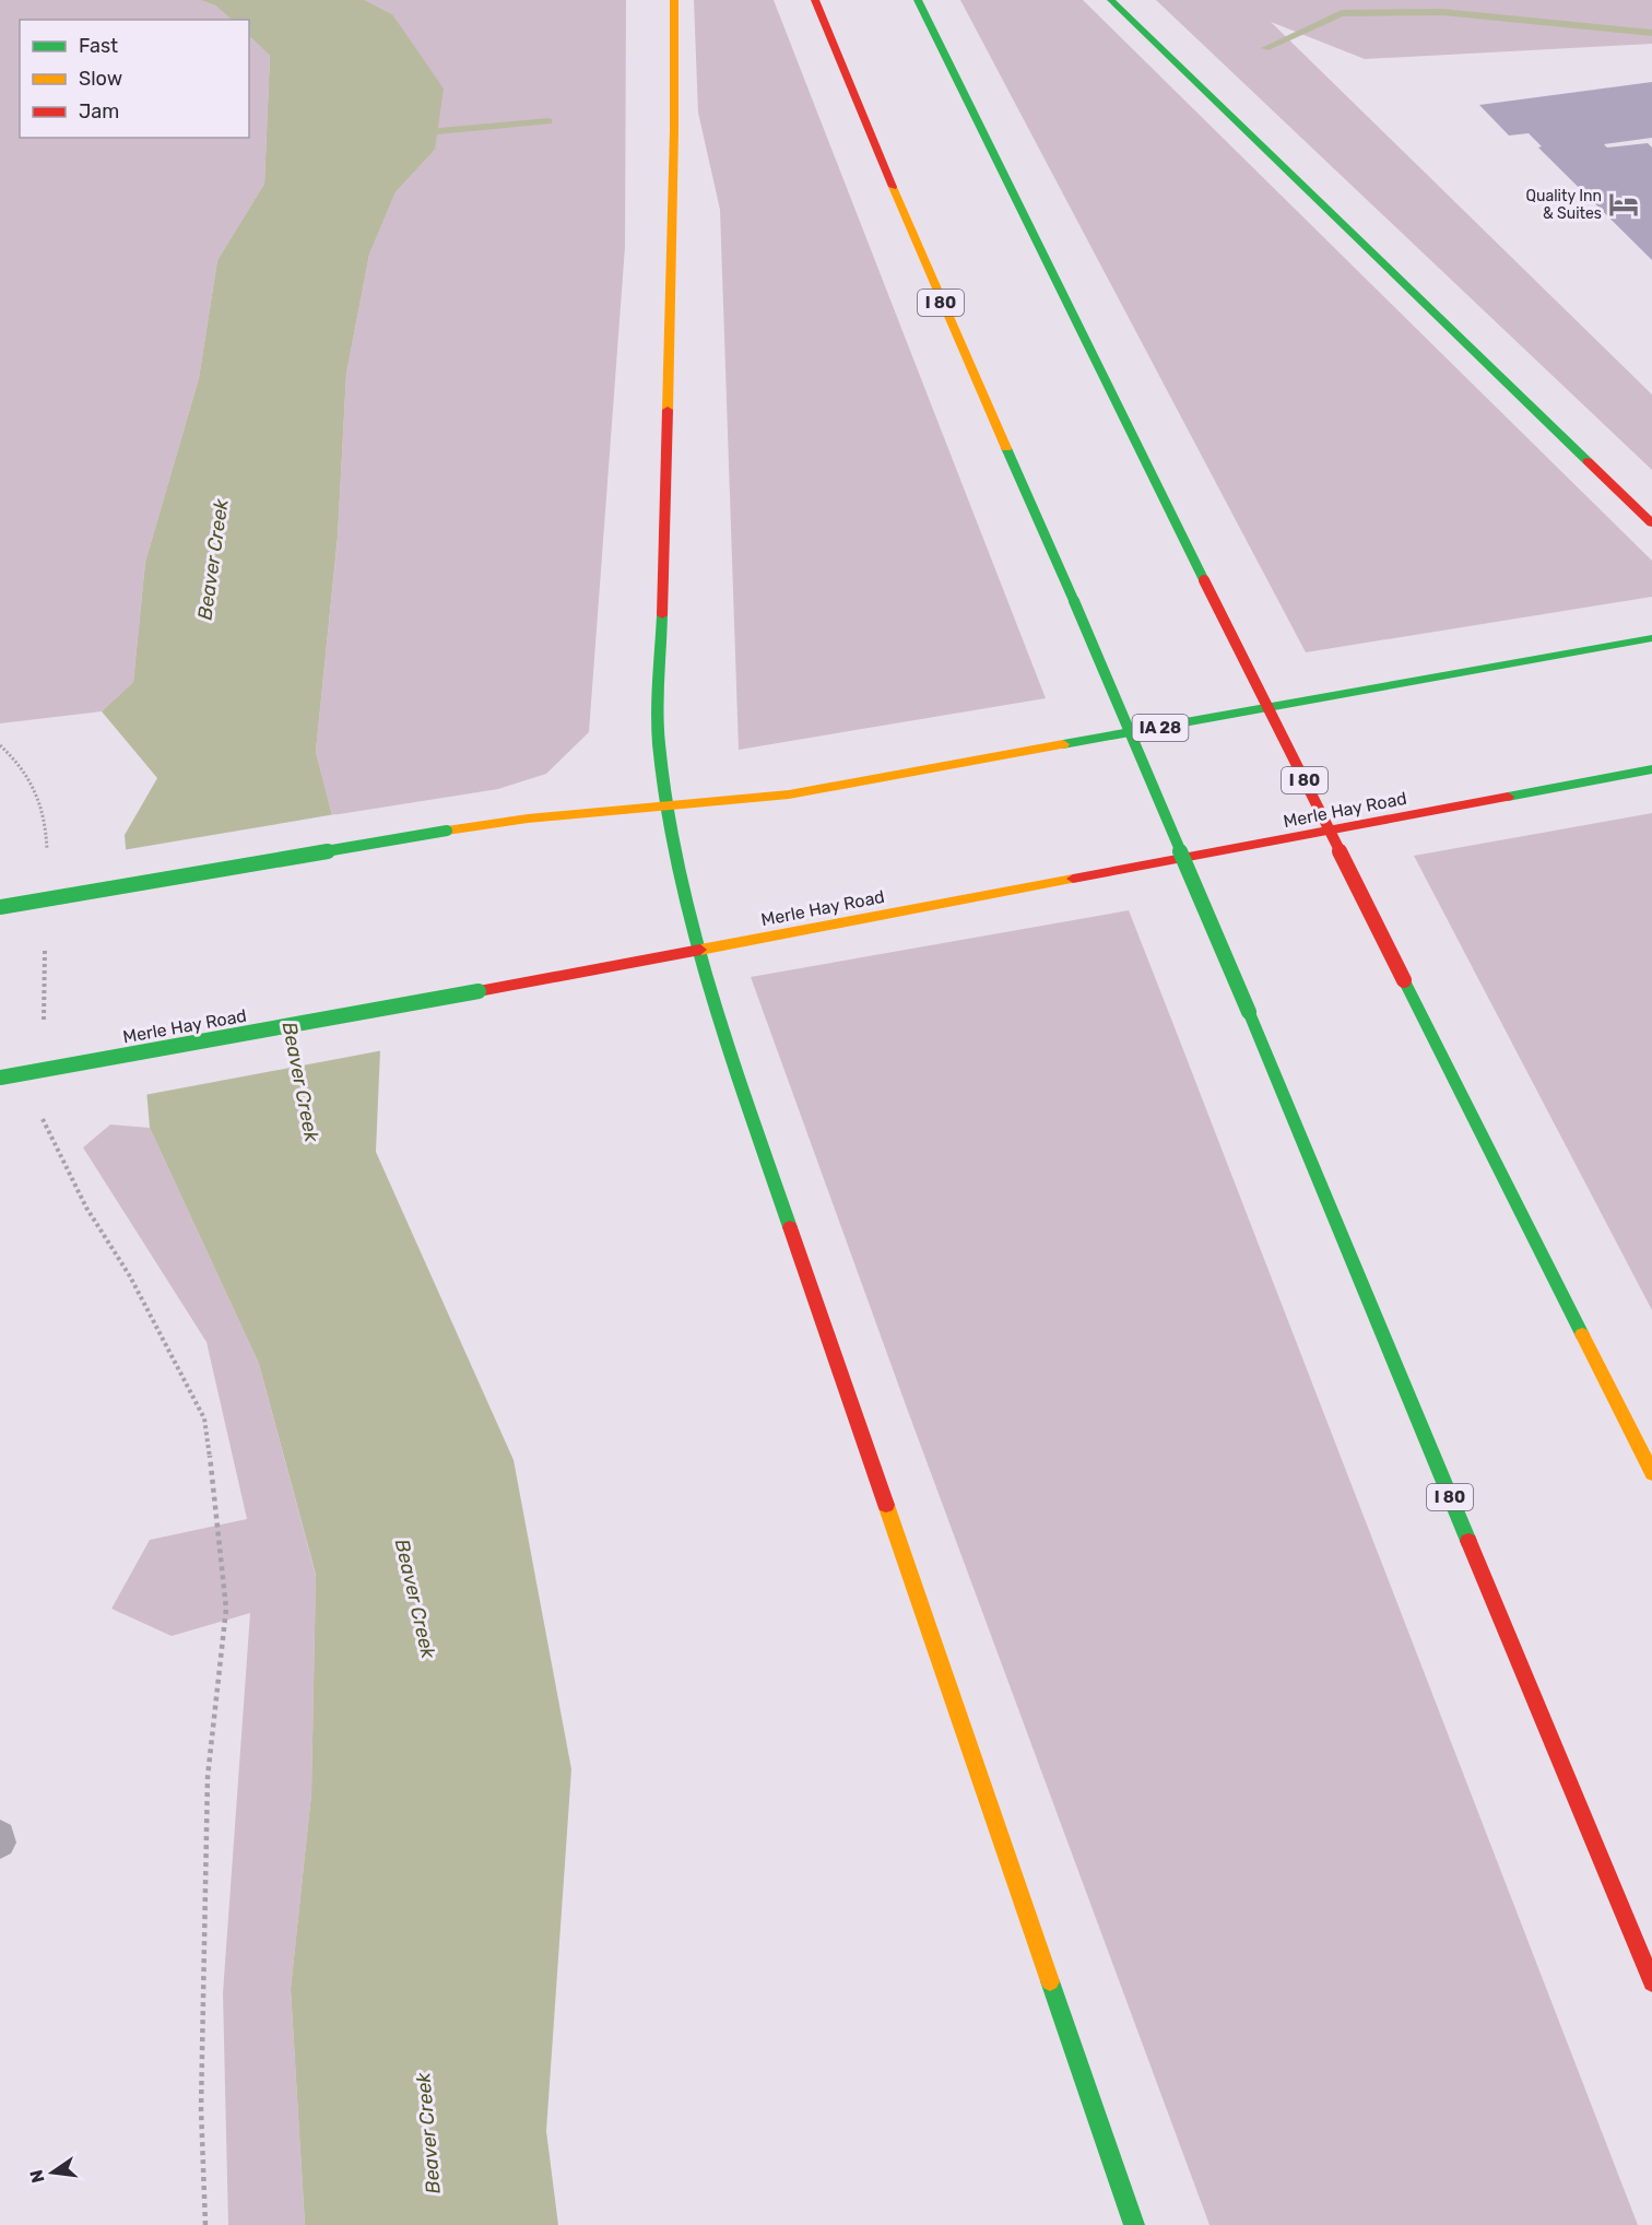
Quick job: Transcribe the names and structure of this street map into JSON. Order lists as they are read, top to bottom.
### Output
{
  "streets": {
    "main road": ["I 80", "IA 28", "Merle Hay Road"]
  },
  "water": ["Beaver Creek"],
  "places": {
    "hotel": ["Quality Inn & Suites"]
  },
  "legend": ["Fast", "Slow", "Jam"],
  "north": "left"
}
